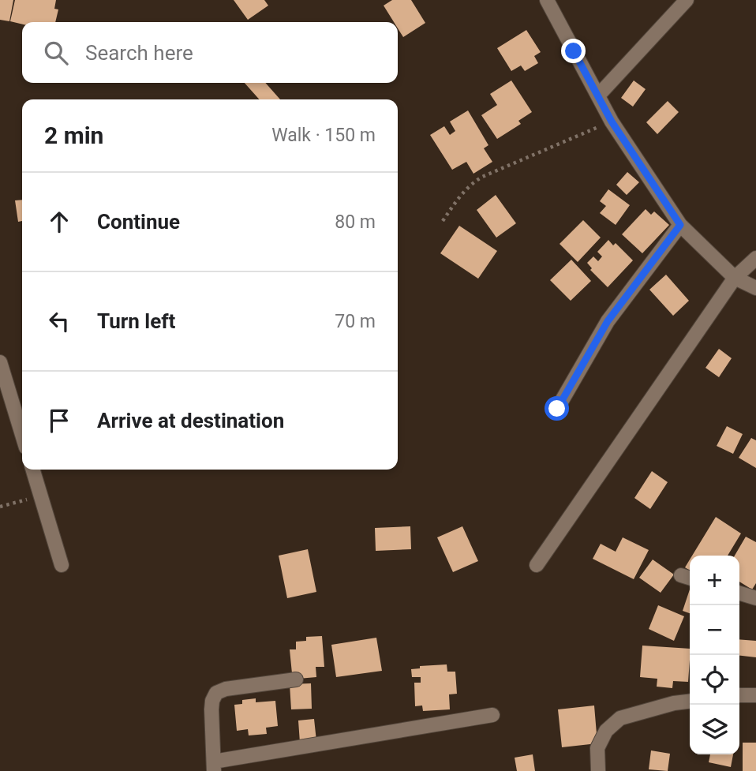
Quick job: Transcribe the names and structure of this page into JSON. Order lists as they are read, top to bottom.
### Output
{
  "page": {
    "search": "Search here",
    "heading": ["2 min", "Walk · 150 m"],
    "list": [
      ["Continue", "80 m"],
      ["Turn left", "70 m"],
      "Arrive at destination"
    ],
    "map_buttons": ["+", "−"]
  }
}
